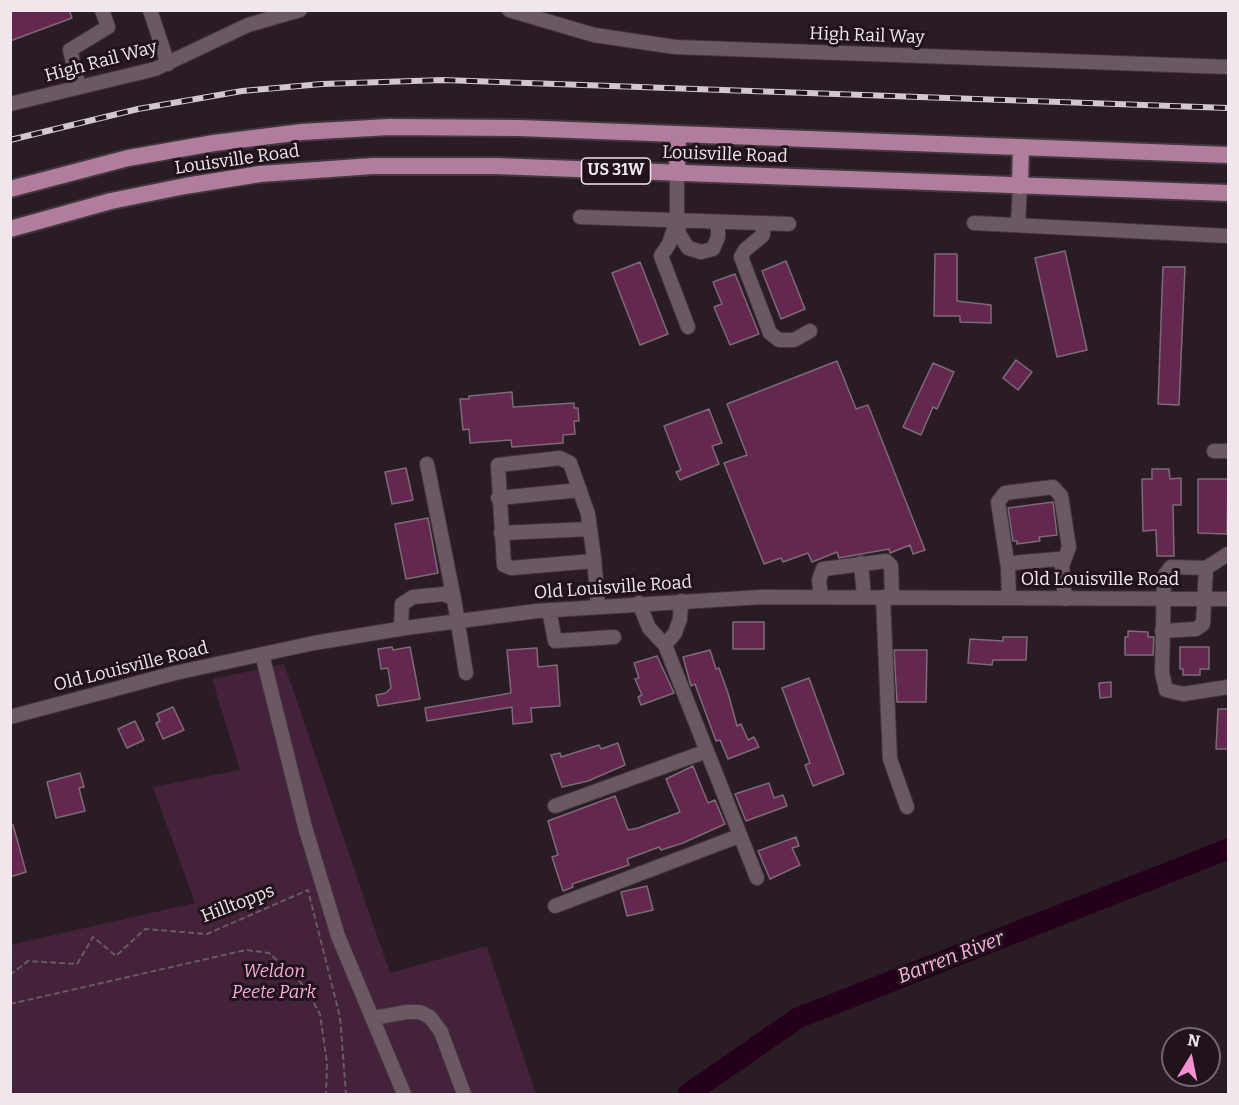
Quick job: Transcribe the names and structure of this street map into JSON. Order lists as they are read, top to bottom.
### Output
{
  "streets": {
    "main road": ["Louisville Road", "US 31W"],
    "street": ["High Rail Way", "Old Louisville Road"],
    "path": ["Hilltopps"]
  },
  "water": ["Barren River"],
  "parks": ["Weldon Peete Park"],
  "north": "top"
}
